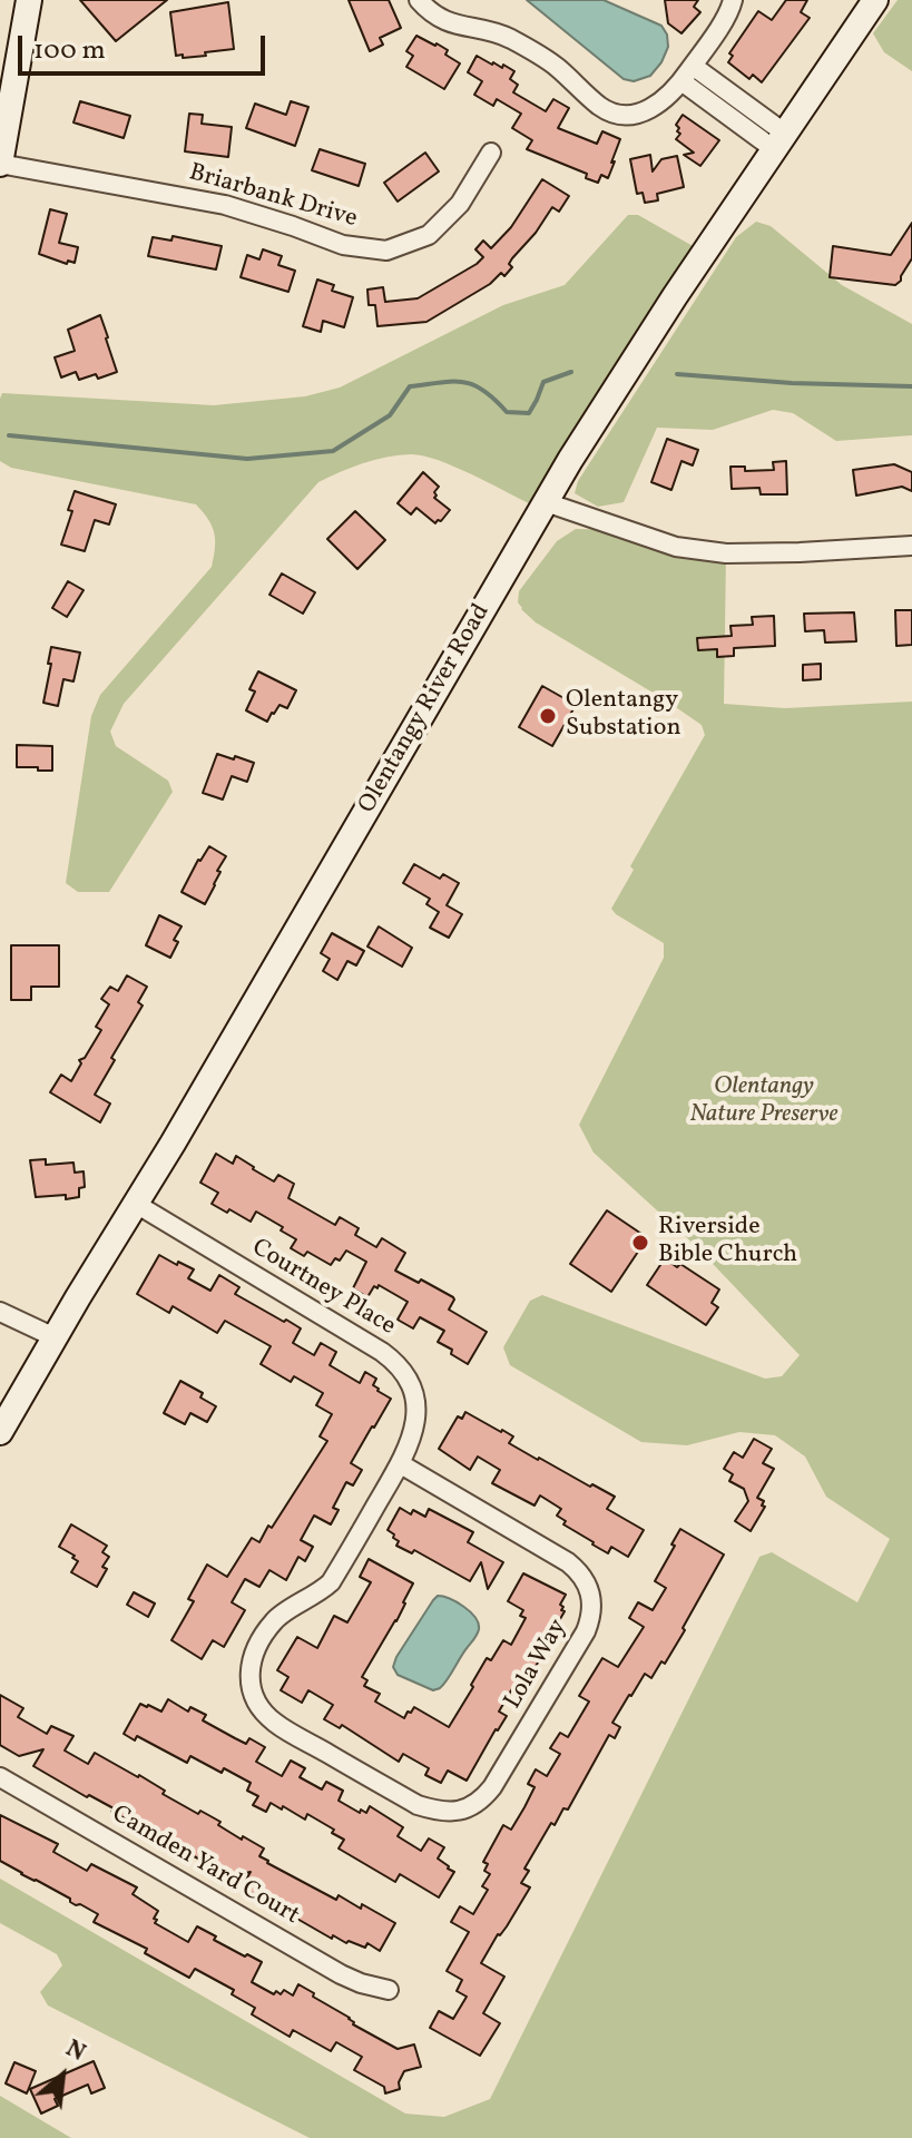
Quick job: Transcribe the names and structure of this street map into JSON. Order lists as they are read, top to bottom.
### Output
{
  "streets": {
    "main road": ["Olentangy River Road"],
    "street": [
      "Briarbank Drive",
      "Courtney Place",
      "Lola Way",
      "Camden Yard Court"
    ]
  },
  "crossings": [
    ["Olentangy River Road", "Courtney Place"],
    ["Courtney Place", "Lola Way"]
  ],
  "parks": ["Olentangy Nature Preserve"],
  "places": ["Olentangy Substation", "Riverside Bible Church"],
  "scale_bar": "100 m",
  "north": "top right"
}
